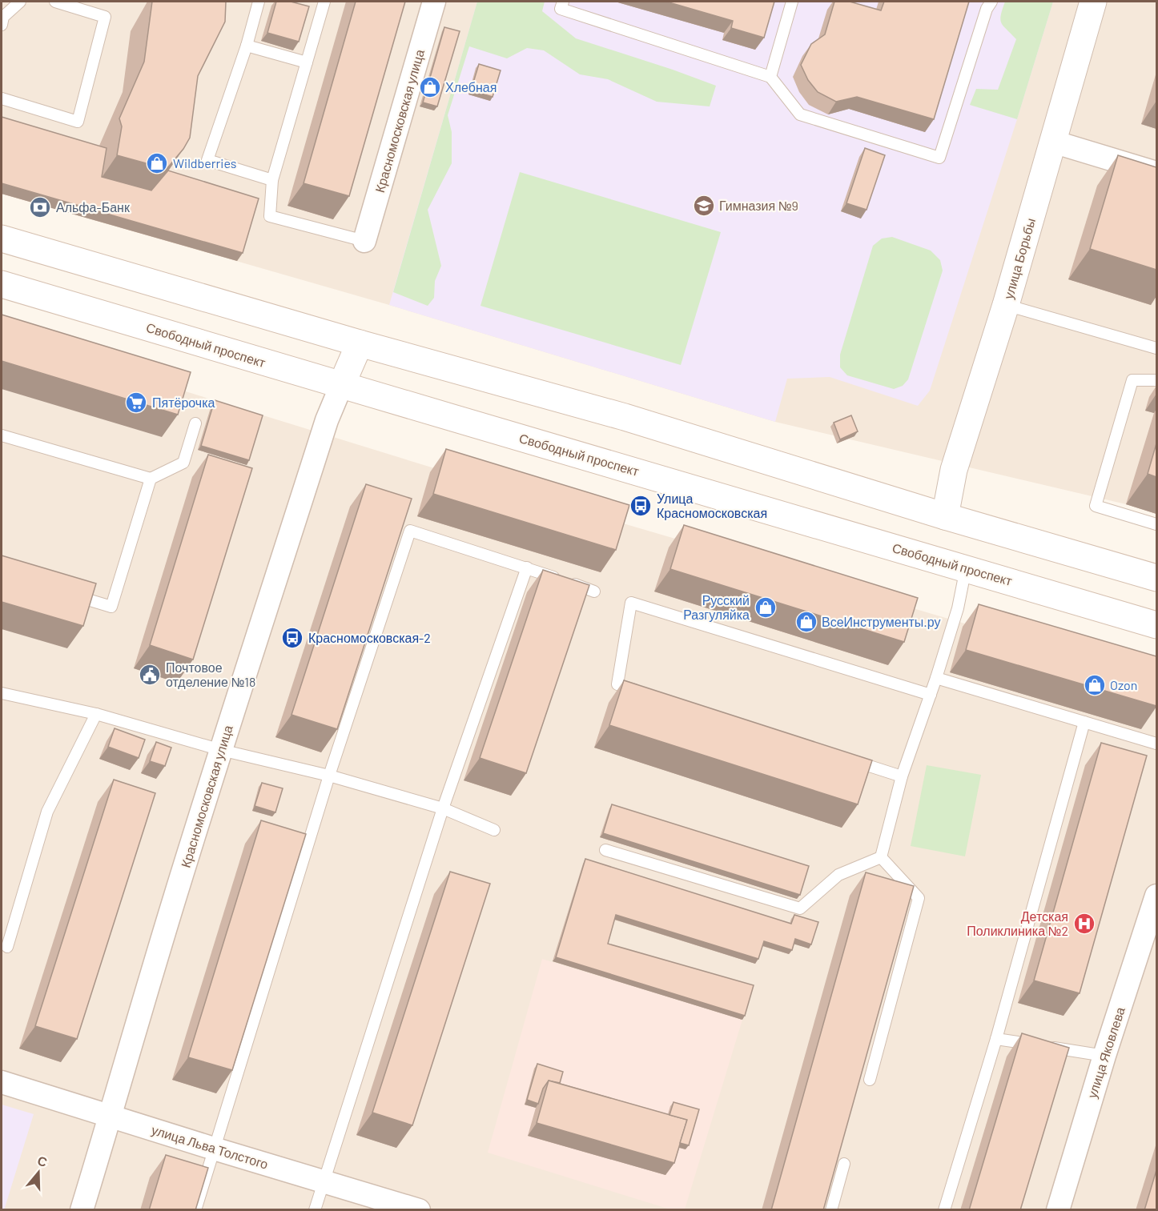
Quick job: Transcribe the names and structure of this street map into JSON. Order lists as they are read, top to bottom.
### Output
{
  "streets": {
    "main road": ["улица Борьбы", "Свободный проспект"],
    "street": ["Красномосковская улица", "улица Яковлева", "улица Льва Толстого"]
  },
  "crossings": [
    ["Красномосковская улица", "Свободный проспект"],
    ["Красномосковская улица", "улица Льва Толстого"]
  ],
  "places": {
    "shop": [
      "Хлебная",
      "Wildberries",
      "Русский Разгуляйка",
      "ВсеИнструменты.ру",
      "Ozon"
    ],
    "school or university": ["Гимназия №9"],
    "bank": ["Альфа-Банк"],
    "supermarket": ["Пятёрочка"],
    "bus stop": ["Улица Красномосковская", "Красномосковская-2"],
    "public building": ["Почтовое отделение №18"],
    "hospital": ["Детская Поликлиника №2"]
  },
  "north": "top"
}
